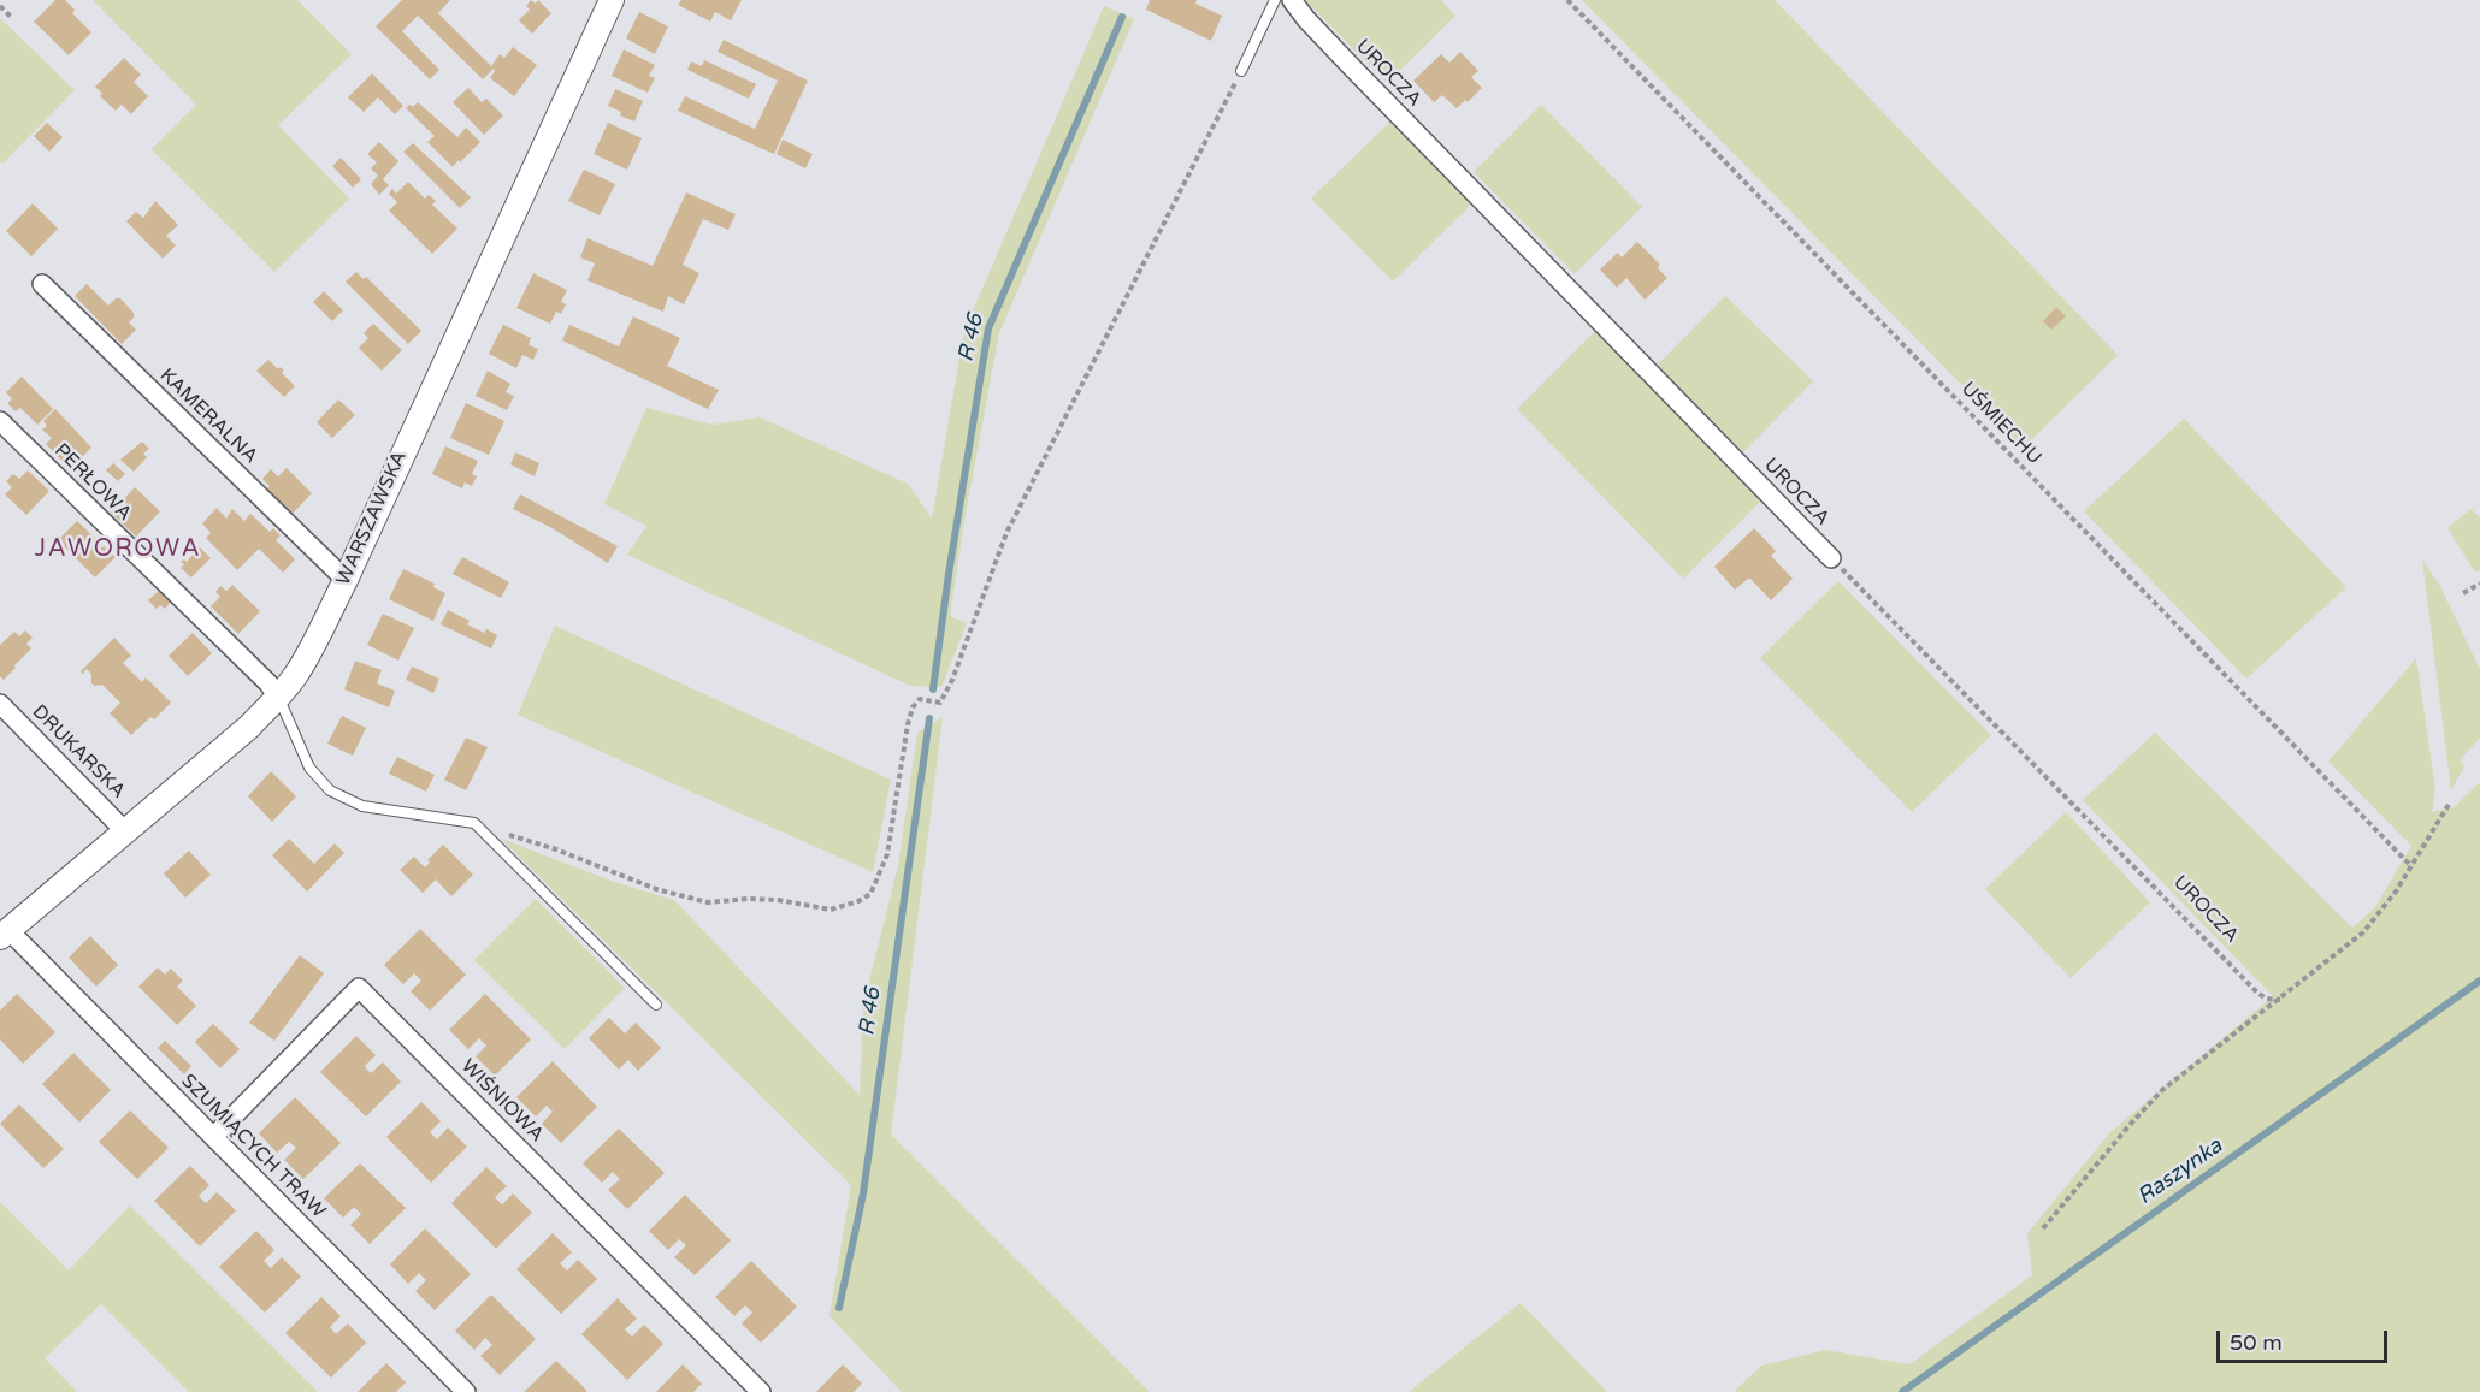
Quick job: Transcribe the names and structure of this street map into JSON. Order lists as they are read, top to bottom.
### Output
{
  "streets": {
    "street": [
      "UROCZA",
      "KAMERALNA",
      "PERŁOWA",
      "WARSZAWSKA",
      "DRUKARSKA",
      "WIŚNIOWA",
      "SZUMIĄCYCH TRAW"
    ],
    "path": ["UŚMIECHU"]
  },
  "crossings": [
    ["KAMERALNA", "WARSZAWSKA"],
    ["PERŁOWA", "WARSZAWSKA"],
    ["WARSZAWSKA", "DRUKARSKA"],
    ["WARSZAWSKA", "SZUMIĄCYCH TRAW"],
    ["WIŚNIOWA", "SZUMIĄCYCH TRAW"]
  ],
  "districts": ["JAWOROWA"],
  "water": ["R 46", "Raszynka"],
  "scale_bar": "50 m"
}
